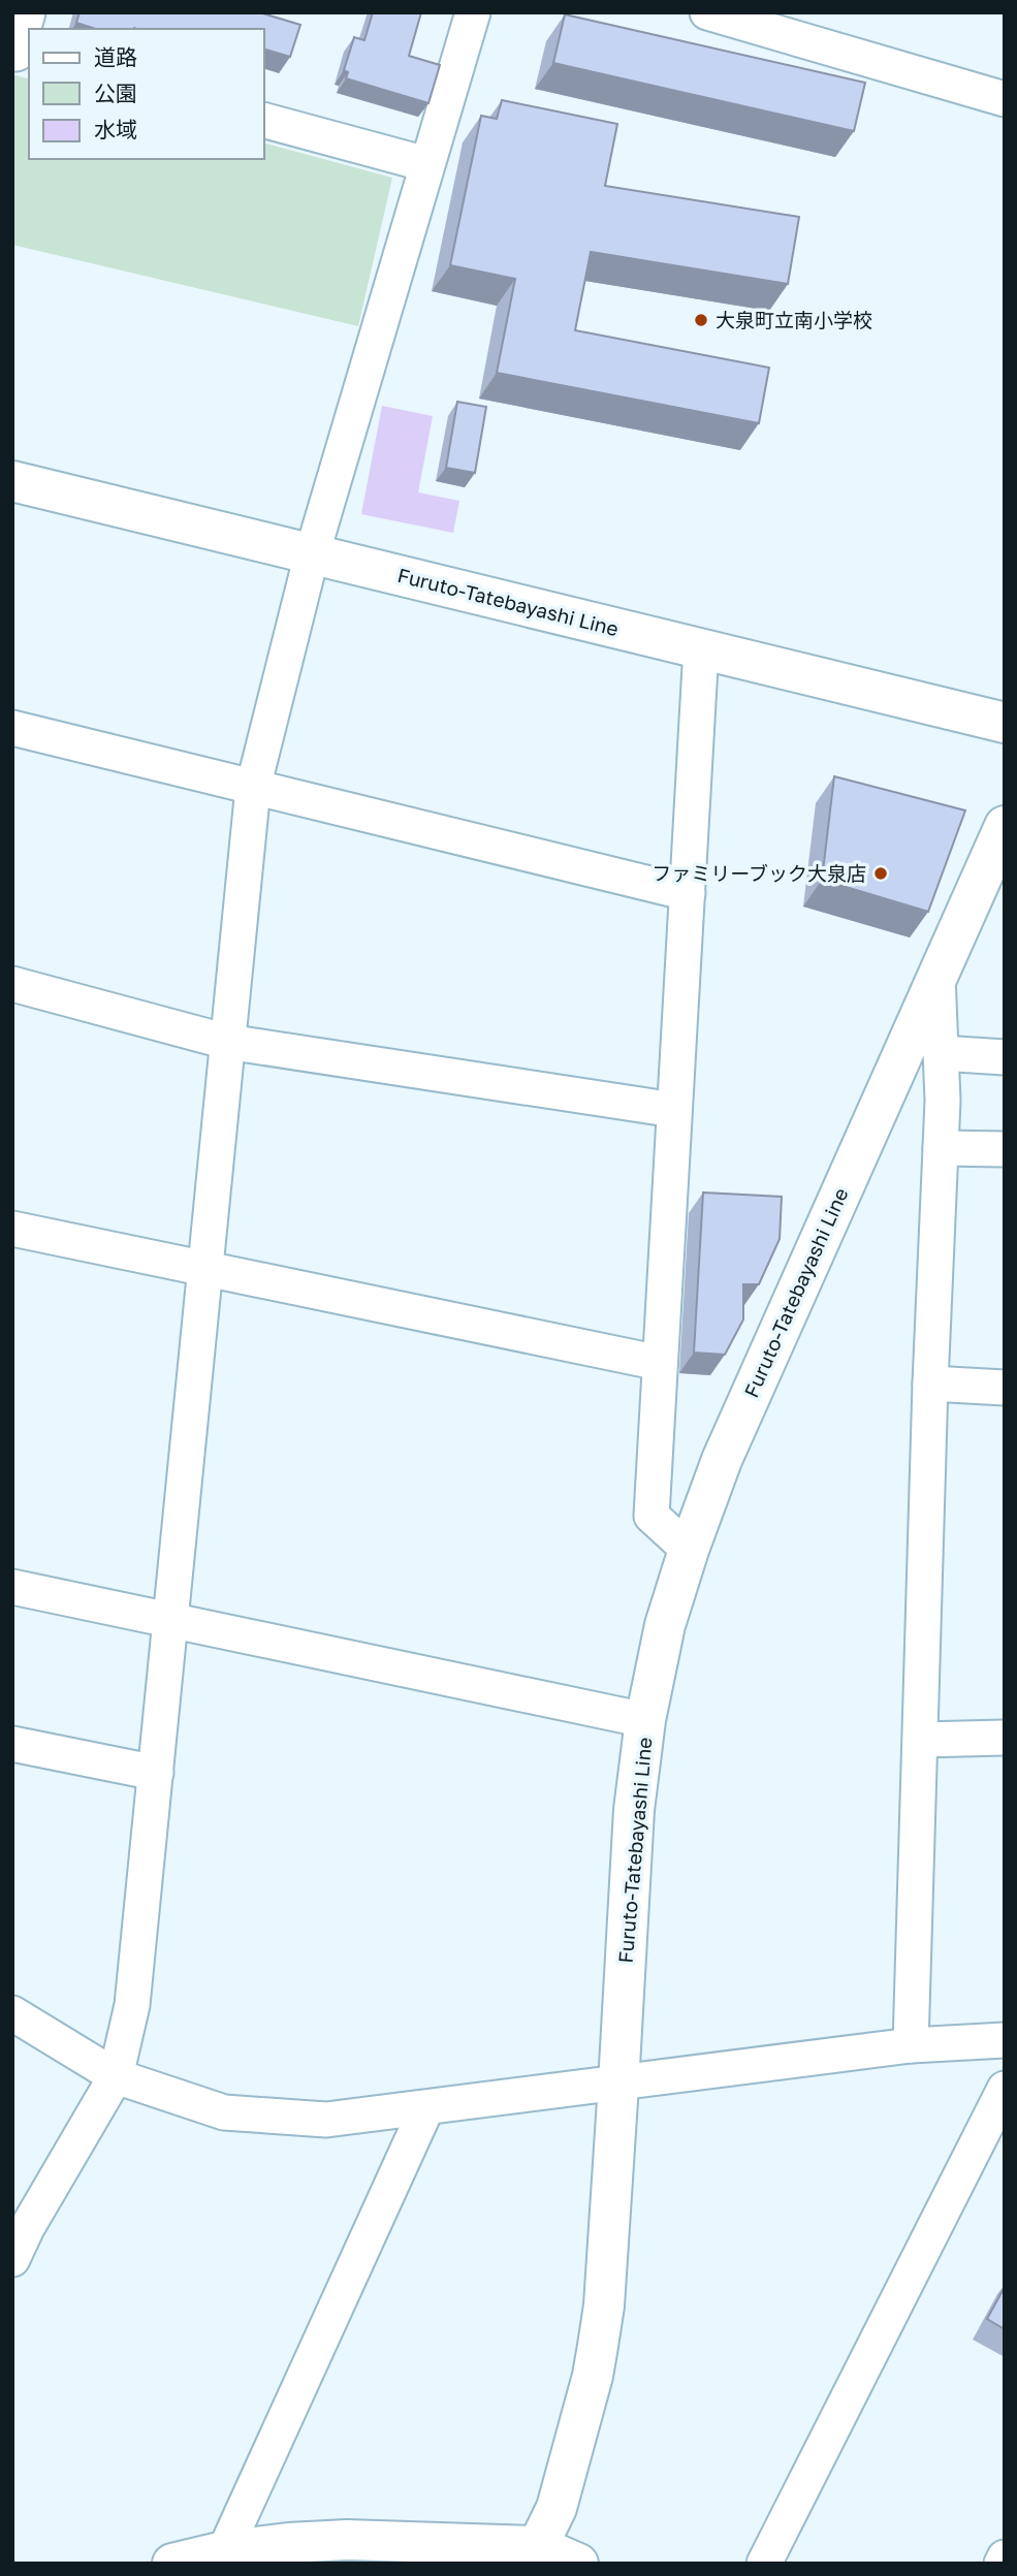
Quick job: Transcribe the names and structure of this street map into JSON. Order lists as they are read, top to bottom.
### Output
{
  "streets": {
    "main road": ["Furuto-Tatebayashi Line"]
  },
  "places": ["大泉町立南小学校", "ファミリーブック大泉店"],
  "legend": ["道路", "公園", "水域"]
}
